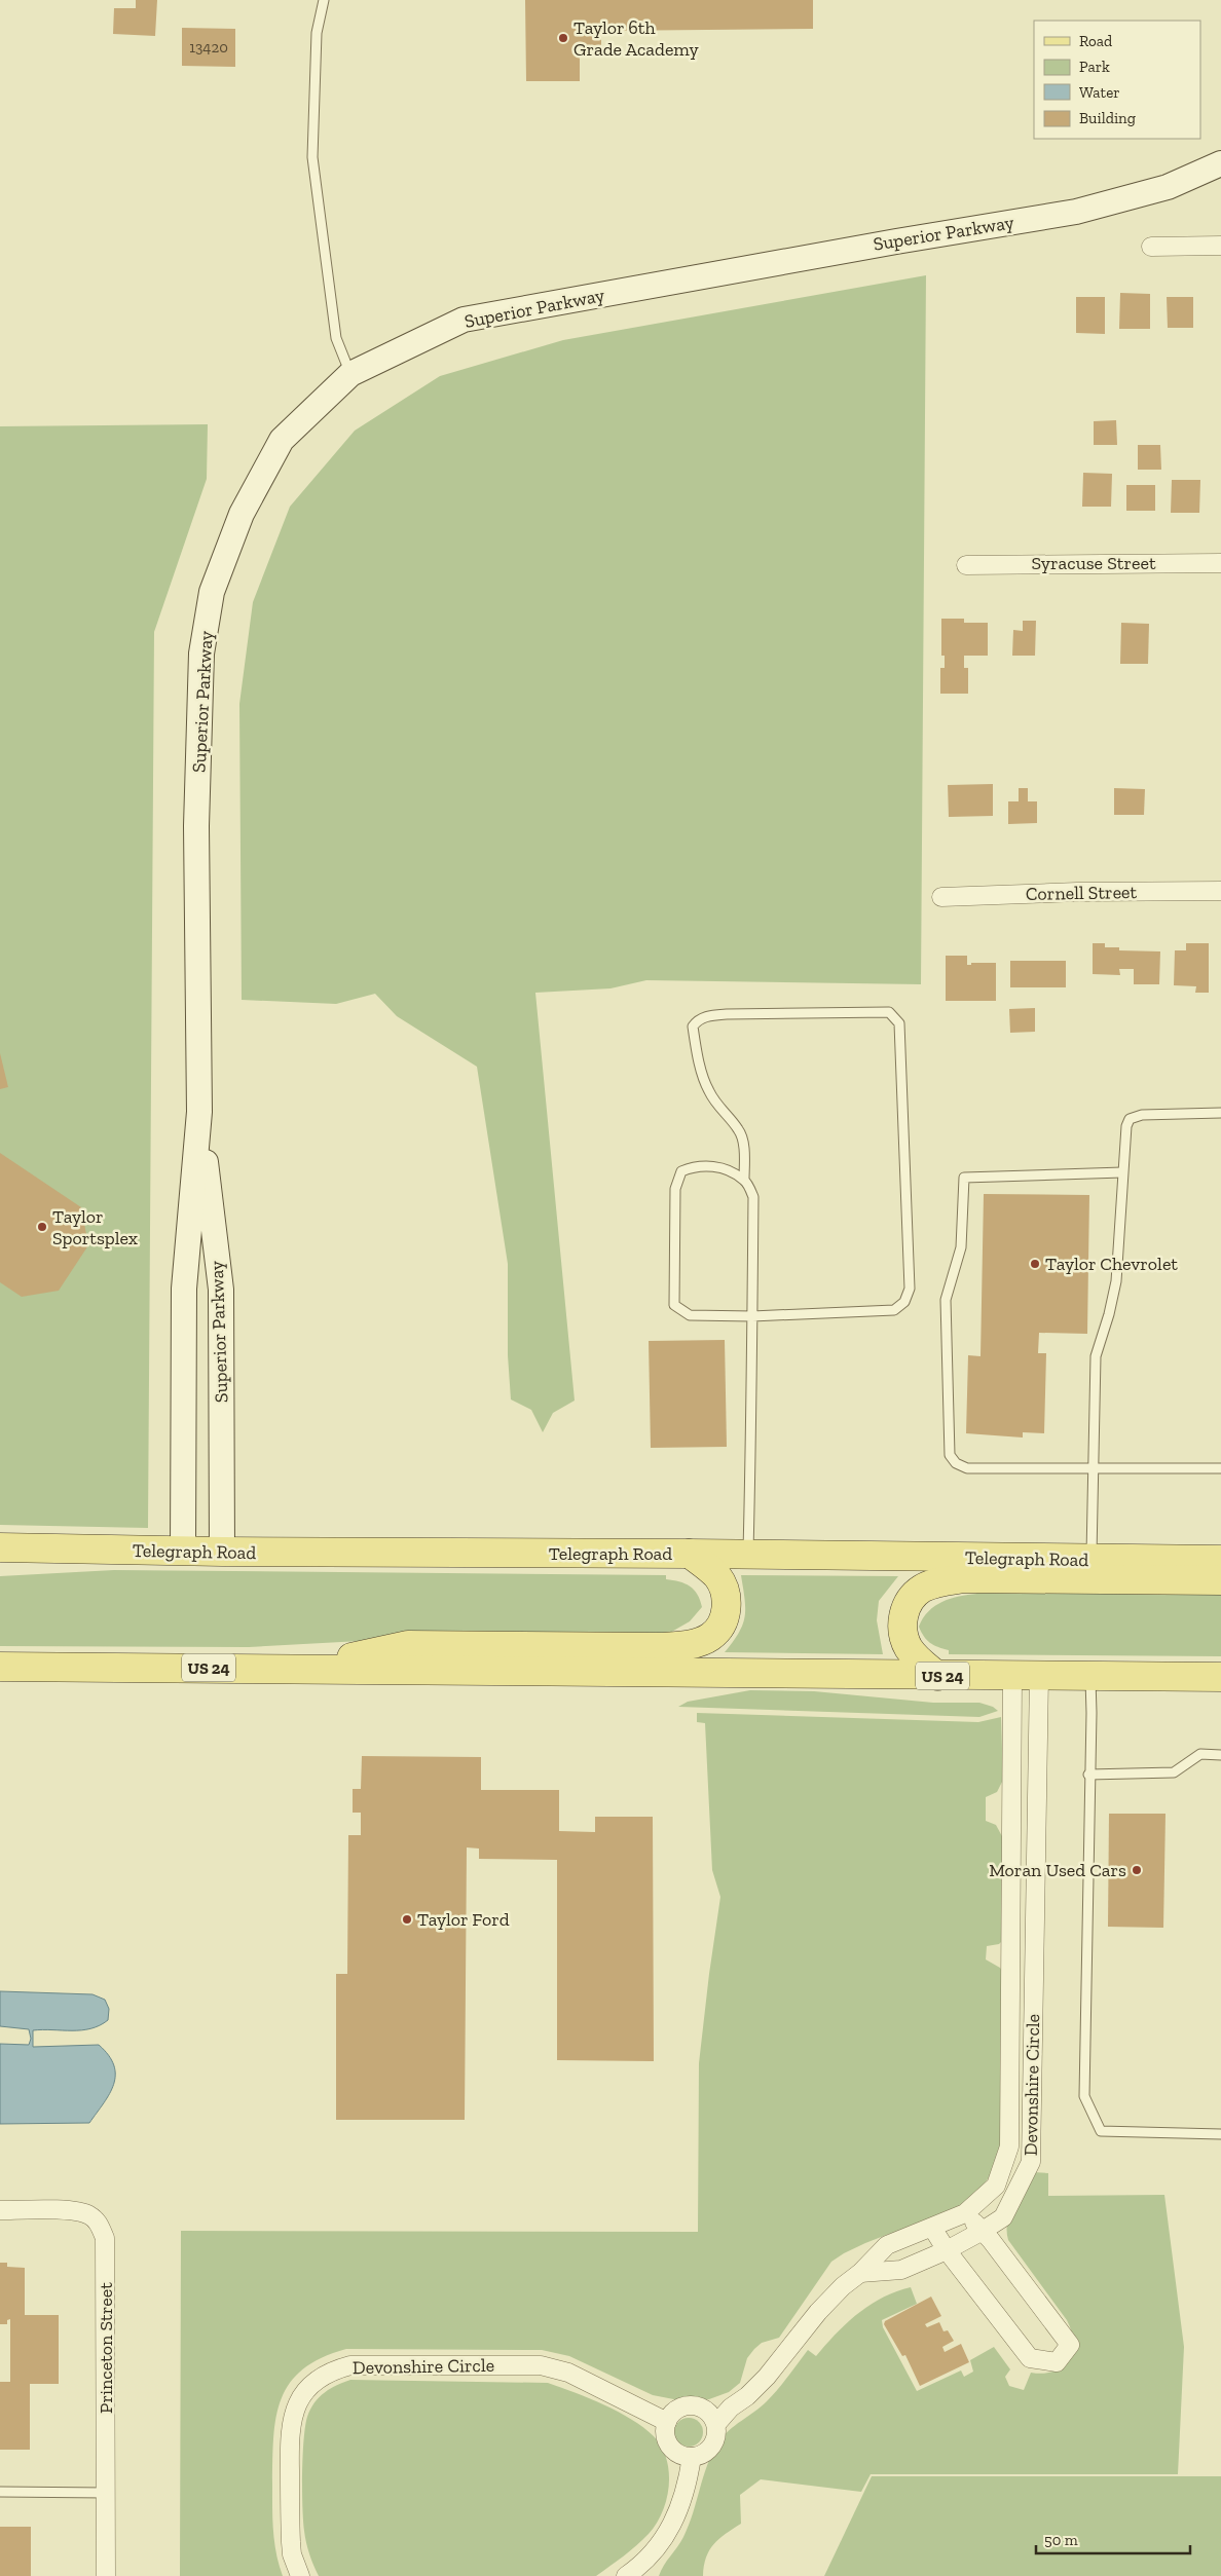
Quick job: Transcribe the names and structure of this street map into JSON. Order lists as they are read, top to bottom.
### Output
{
  "streets": {
    "main road": ["Superior Parkway", "Telegraph Road", "US 24"],
    "street": [
      "Syracuse Street",
      "Cornell Street",
      "Devonshire Circle",
      "Princeton Street"
    ]
  },
  "crossings": [
    ["Superior Parkway", "Telegraph Road"],
    ["US 24", "Devonshire Circle"]
  ],
  "places": [
    "Taylor 6th Grade Academy",
    "Taylor Sportsplex",
    "Taylor Chevrolet",
    "Moran Used Cars",
    "Taylor Ford"
  ],
  "house_numbers": ["13420"],
  "legend": [
    "Road",
    "Park",
    "Water",
    "Building"
  ],
  "scale_bar": "50 m"
}
